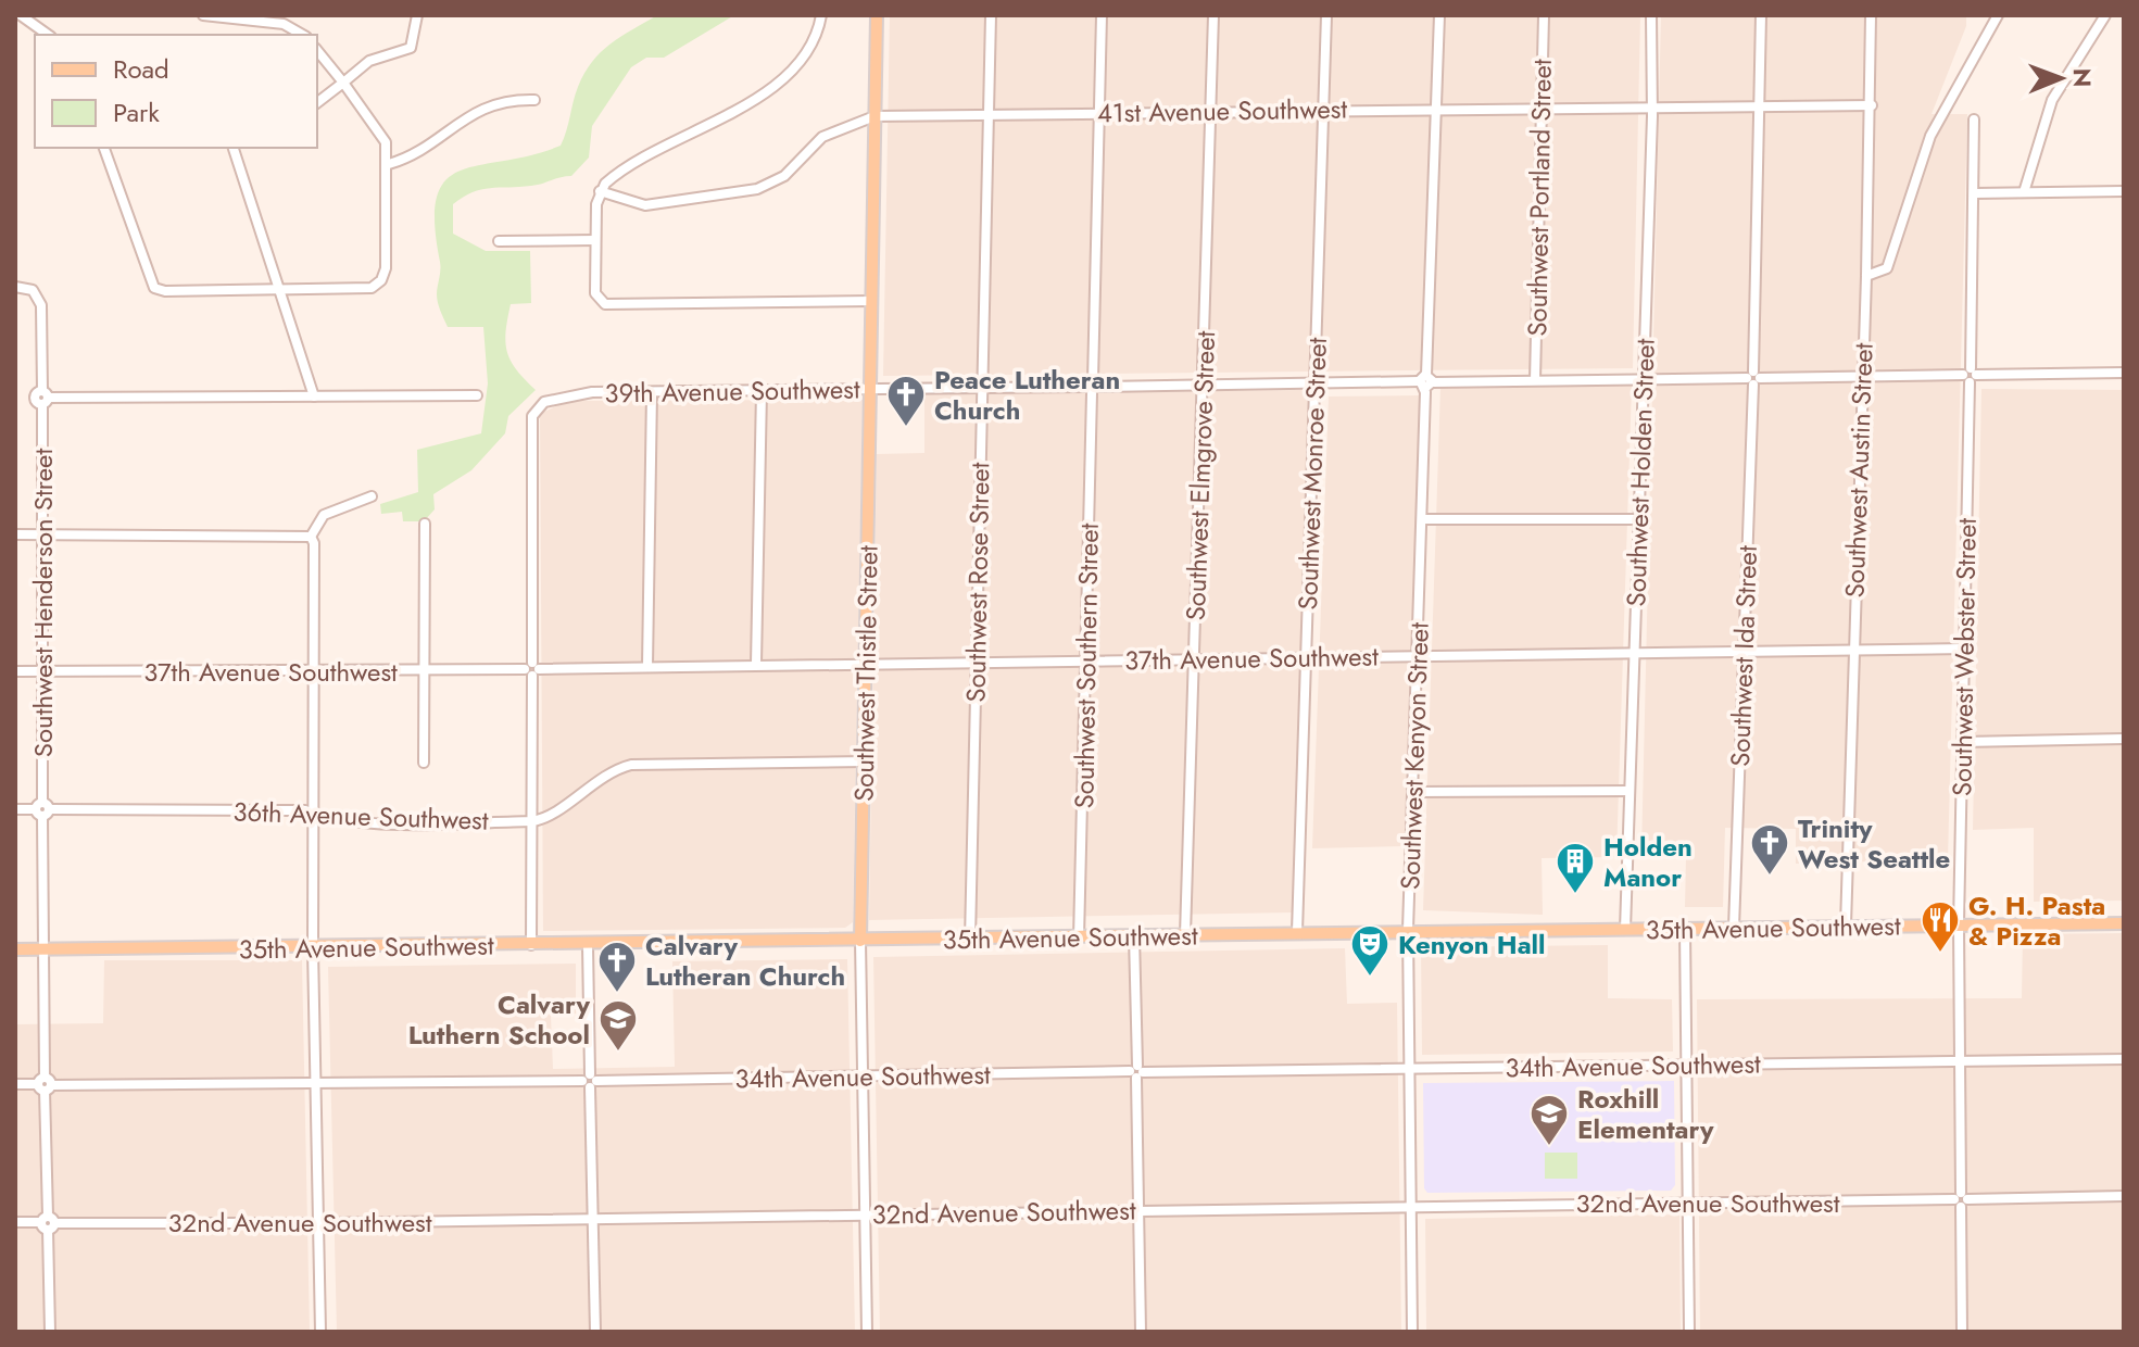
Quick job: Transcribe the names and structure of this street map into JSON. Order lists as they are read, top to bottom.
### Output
{
  "streets": {
    "main road": ["Southwest Thistle Street", "35th Avenue Southwest"],
    "street": [
      "41st Avenue Southwest",
      "Southwest Portland Street",
      "39th Avenue Southwest",
      "Southwest Austin Street",
      "Southwest Holden Street",
      "Southwest Monroe Street",
      "Southwest Elmgrove Street",
      "Southwest Rose Street",
      "Southwest Henderson Street",
      "Southwest Ida Street",
      "Southwest Webster Street",
      "37th Avenue Southwest",
      "Southwest Southern Street",
      "Southwest Kenyon Street",
      "36th Avenue Southwest",
      "34th Avenue Southwest",
      "32nd Avenue Southwest"
    ]
  },
  "crossings": [
    ["41st Avenue Southwest", "Southwest Portland Street"],
    ["41st Avenue Southwest", "Southwest Austin Street"],
    ["41st Avenue Southwest", "Southwest Holden Street"],
    ["41st Avenue Southwest", "Southwest Monroe Street"],
    ["41st Avenue Southwest", "Southwest Elmgrove Street"],
    ["41st Avenue Southwest", "Southwest Rose Street"],
    ["41st Avenue Southwest", "Southwest Ida Street"],
    ["41st Avenue Southwest", "Southwest Southern Street"],
    ["41st Avenue Southwest", "Southwest Thistle Street"],
    ["41st Avenue Southwest", "Southwest Kenyon Street"],
    ["Southwest Portland Street", "39th Avenue Southwest"],
    ["39th Avenue Southwest", "Southwest Austin Street"],
    ["39th Avenue Southwest", "Southwest Holden Street"],
    ["39th Avenue Southwest", "Southwest Monroe Street"],
    ["39th Avenue Southwest", "Southwest Elmgrove Street"],
    ["39th Avenue Southwest", "Southwest Rose Street"],
    ["39th Avenue Southwest", "Southwest Ida Street"],
    ["39th Avenue Southwest", "Southwest Webster Street"],
    ["39th Avenue Southwest", "37th Avenue Southwest"],
    ["39th Avenue Southwest", "Southwest Southern Street"],
    ["39th Avenue Southwest", "Southwest Thistle Street"],
    ["39th Avenue Southwest", "Southwest Kenyon Street"],
    ["Southwest Austin Street", "37th Avenue Southwest"],
    ["Southwest Austin Street", "35th Avenue Southwest"],
    ["Southwest Holden Street", "37th Avenue Southwest"],
    ["Southwest Holden Street", "35th Avenue Southwest"],
    ["Southwest Monroe Street", "37th Avenue Southwest"],
    ["Southwest Monroe Street", "35th Avenue Southwest"],
    ["Southwest Elmgrove Street", "37th Avenue Southwest"],
    ["Southwest Elmgrove Street", "35th Avenue Southwest"],
    ["Southwest Rose Street", "37th Avenue Southwest"],
    ["Southwest Rose Street", "35th Avenue Southwest"],
    ["Southwest Henderson Street", "37th Avenue Southwest"],
    ["Southwest Henderson Street", "36th Avenue Southwest"],
    ["Southwest Henderson Street", "35th Avenue Southwest"],
    ["Southwest Henderson Street", "34th Avenue Southwest"],
    ["Southwest Henderson Street", "32nd Avenue Southwest"],
    ["Southwest Ida Street", "37th Avenue Southwest"],
    ["Southwest Ida Street", "35th Avenue Southwest"],
    ["Southwest Webster Street", "37th Avenue Southwest"],
    ["Southwest Webster Street", "35th Avenue Southwest"],
    ["Southwest Webster Street", "34th Avenue Southwest"],
    ["Southwest Webster Street", "32nd Avenue Southwest"],
    ["37th Avenue Southwest", "Southwest Southern Street"],
    ["37th Avenue Southwest", "Southwest Thistle Street"],
    ["37th Avenue Southwest", "Southwest Kenyon Street"],
    ["Southwest Southern Street", "35th Avenue Southwest"],
    ["Southwest Thistle Street", "36th Avenue Southwest"],
    ["Southwest Thistle Street", "35th Avenue Southwest"],
    ["Southwest Thistle Street", "34th Avenue Southwest"],
    ["Southwest Thistle Street", "32nd Avenue Southwest"],
    ["Southwest Kenyon Street", "35th Avenue Southwest"],
    ["Southwest Kenyon Street", "34th Avenue Southwest"],
    ["Southwest Kenyon Street", "32nd Avenue Southwest"]
  ],
  "places": {
    "church": ["Peace Lutheran Church", "Trinity West Seattle", "Calvary Lutheran Church"],
    "building": ["Holden Manor"],
    "restaurant": ["G. H. Pasta & Pizza"],
    "theatre": ["Kenyon Hall"],
    "school or university": ["Calvary Luthern School", "Roxhill Elementary"]
  },
  "legend": ["Road", "Park"],
  "north": "right"
}
